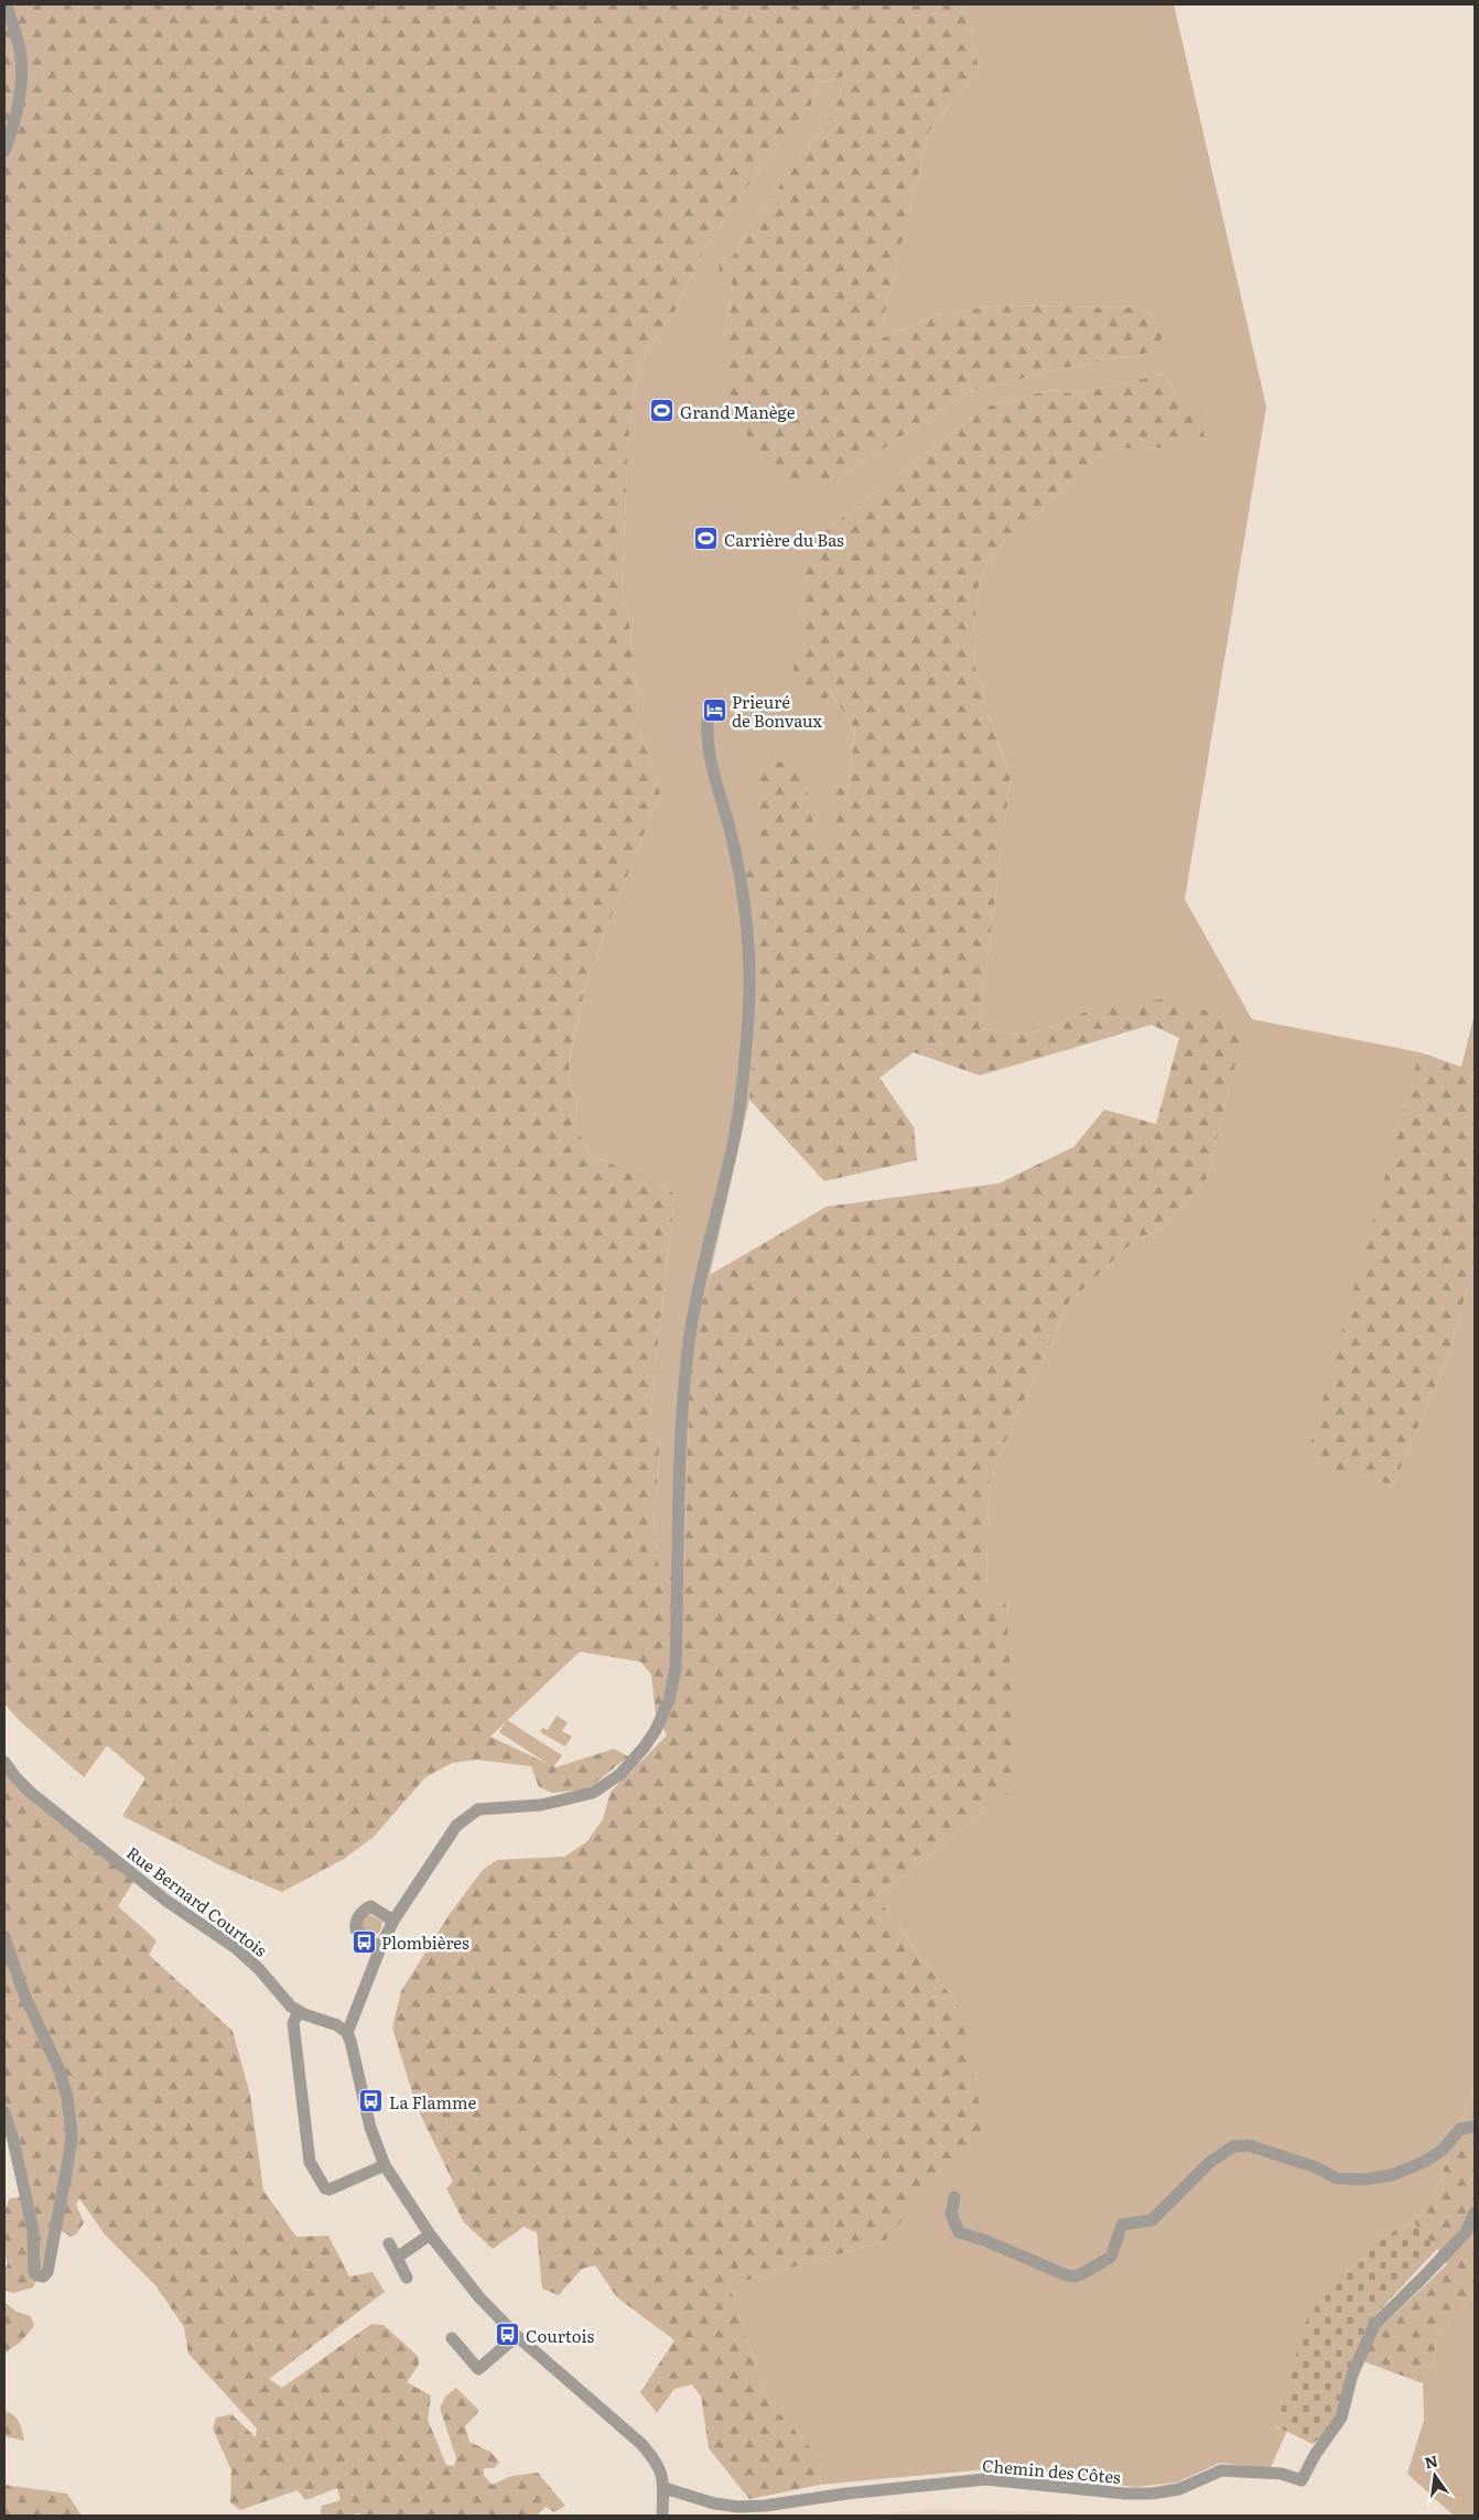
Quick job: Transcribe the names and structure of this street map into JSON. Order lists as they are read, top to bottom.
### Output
{
  "streets": {
    "street": ["Rue Bernard Courtois", "Chemin des Côtes"]
  },
  "places": {
    "sports": ["Grand Manège", "Carrière du Bas"],
    "hotel": ["Prieuré de Bonvaux"],
    "bus stop": ["Plombières", "La Flamme", "Courtois"]
  },
  "north": "top"
}
